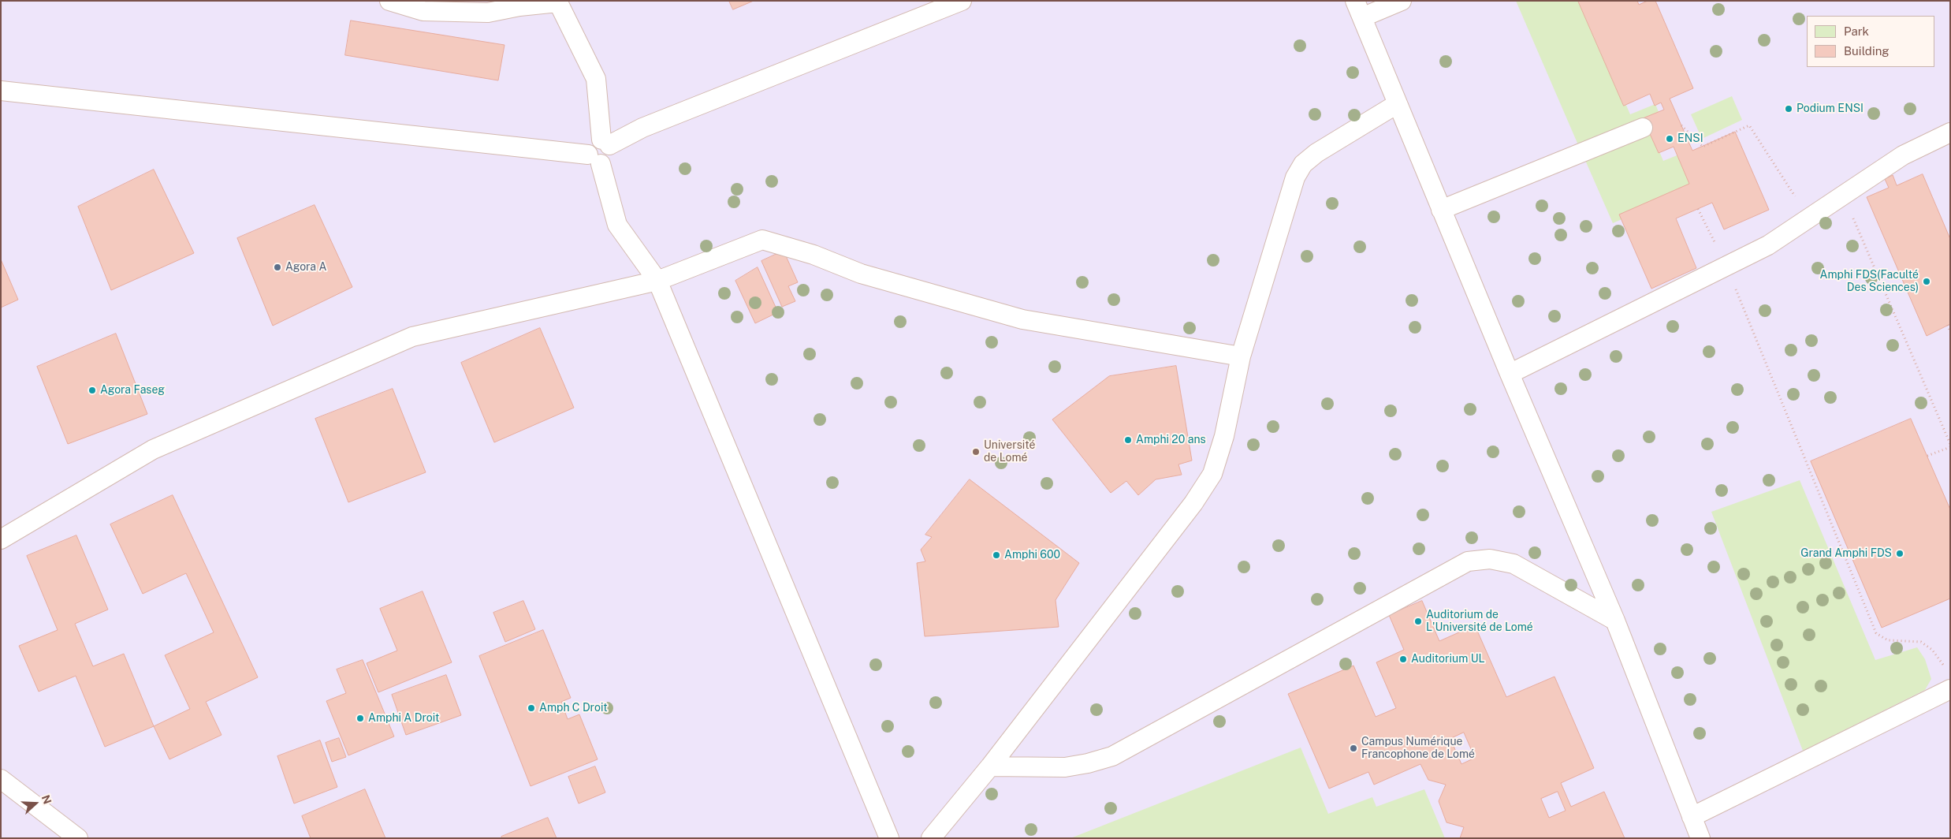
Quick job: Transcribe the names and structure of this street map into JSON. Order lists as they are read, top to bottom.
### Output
{
  "places": [
    "Podium ENSI",
    "ENSI",
    "Agora A",
    "Amphi FDS(Faculté Des Sciences)",
    "Agora Faseg",
    "Amphi 20 ans",
    "Université de Lomé",
    "Grand Amphi FDS",
    "Amphi 600",
    "Auditorium de L'Université de Lomé",
    "Auditorium UL",
    "Amph C Droit",
    "Amphi A Droit",
    "Campus Numérique Francophone de Lomé"
  ],
  "legend": ["Park", "Building"],
  "north": "right"
}
